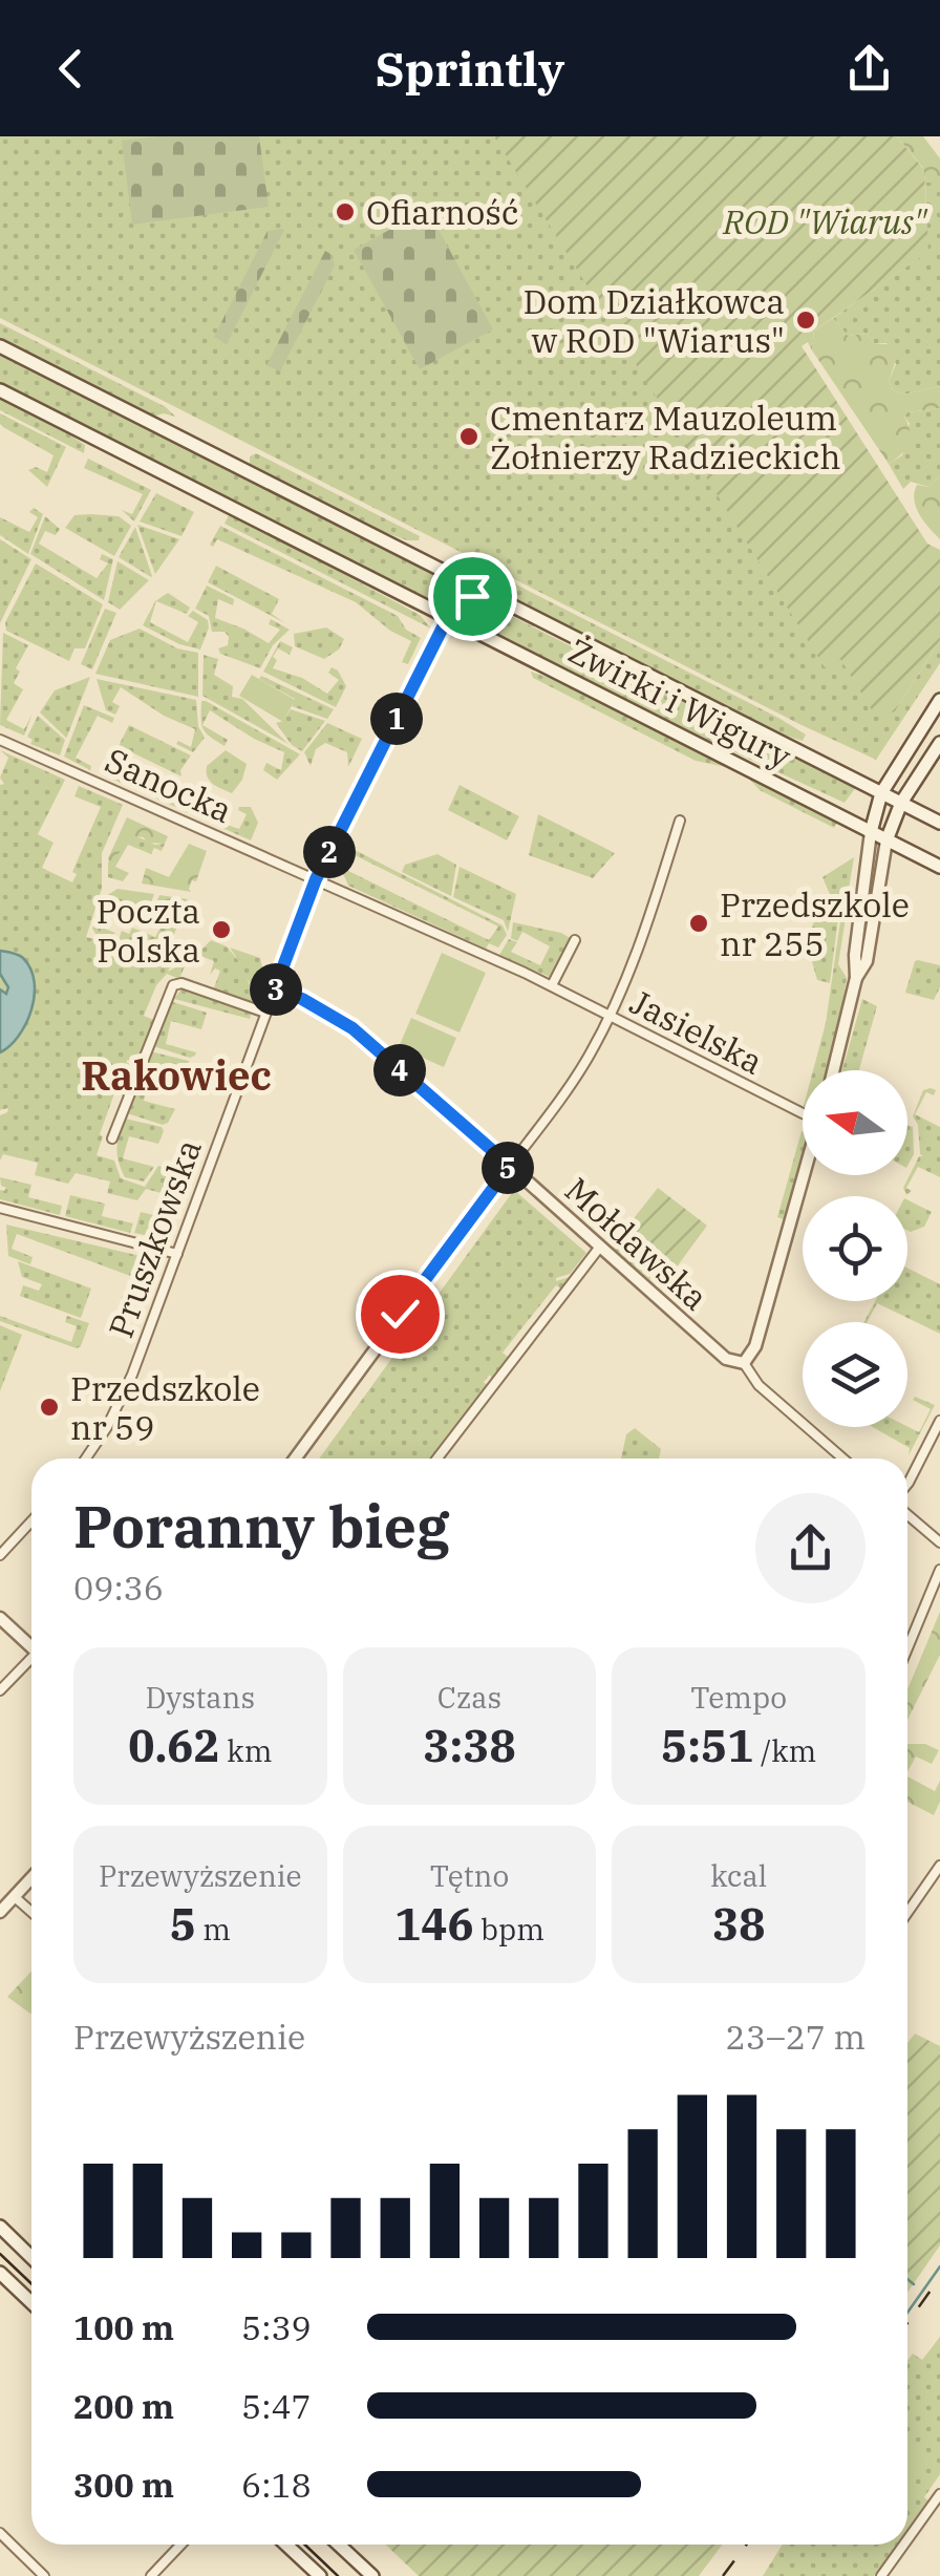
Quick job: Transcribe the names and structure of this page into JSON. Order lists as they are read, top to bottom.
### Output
{
  "streets": {
    "main road": ["Żwirki i Wigury"],
    "street": [
      "Sanocka",
      "Jasielska",
      "Pruszkowska",
      "Mołdawska"
    ]
  },
  "crossings": [
    ["Żwirki i Wigury", "Pruszkowska"],
    ["Sanocka", "Jasielska"],
    ["Sanocka", "Pruszkowska"],
    ["Jasielska", "Pruszkowska"],
    ["Pruszkowska", "Mołdawska"]
  ],
  "districts": ["Rakowiec"],
  "parks": ["ROD \"Wiarus\""],
  "places": [
    "Ofiarność",
    "Dom Działkowca w ROD \"Wiarus\"",
    "Cmentarz Mauzoleum Żołnierzy Radzieckich",
    "Przedszkole nr 255",
    "Poczta Polska",
    "Przedszkole nr 59"
  ],
  "north": "left",
  "page": {
    "header": "Sprintly",
    "pins": [
      "1",
      "2",
      "3",
      "4",
      "5"
    ],
    "heading": ["Poranny bieg", "09:36"],
    "stats": [
      ["Dystans", "0.62 km"],
      ["Czas", "3:38"],
      ["Tempo", "5:51 /km"],
      ["Przewyższenie", "5 m"],
      ["Tętno", "146 bpm"],
      ["kcal", "38"]
    ],
    "chart": ["Przewyższenie", "23–27 m"],
    "list": [
      {
        "name": "100 m",
        "note": "5:39"
      },
      {
        "name": "200 m",
        "note": "5:47"
      },
      {
        "name": "300 m",
        "note": "6:18"
      }
    ]
  }
}
